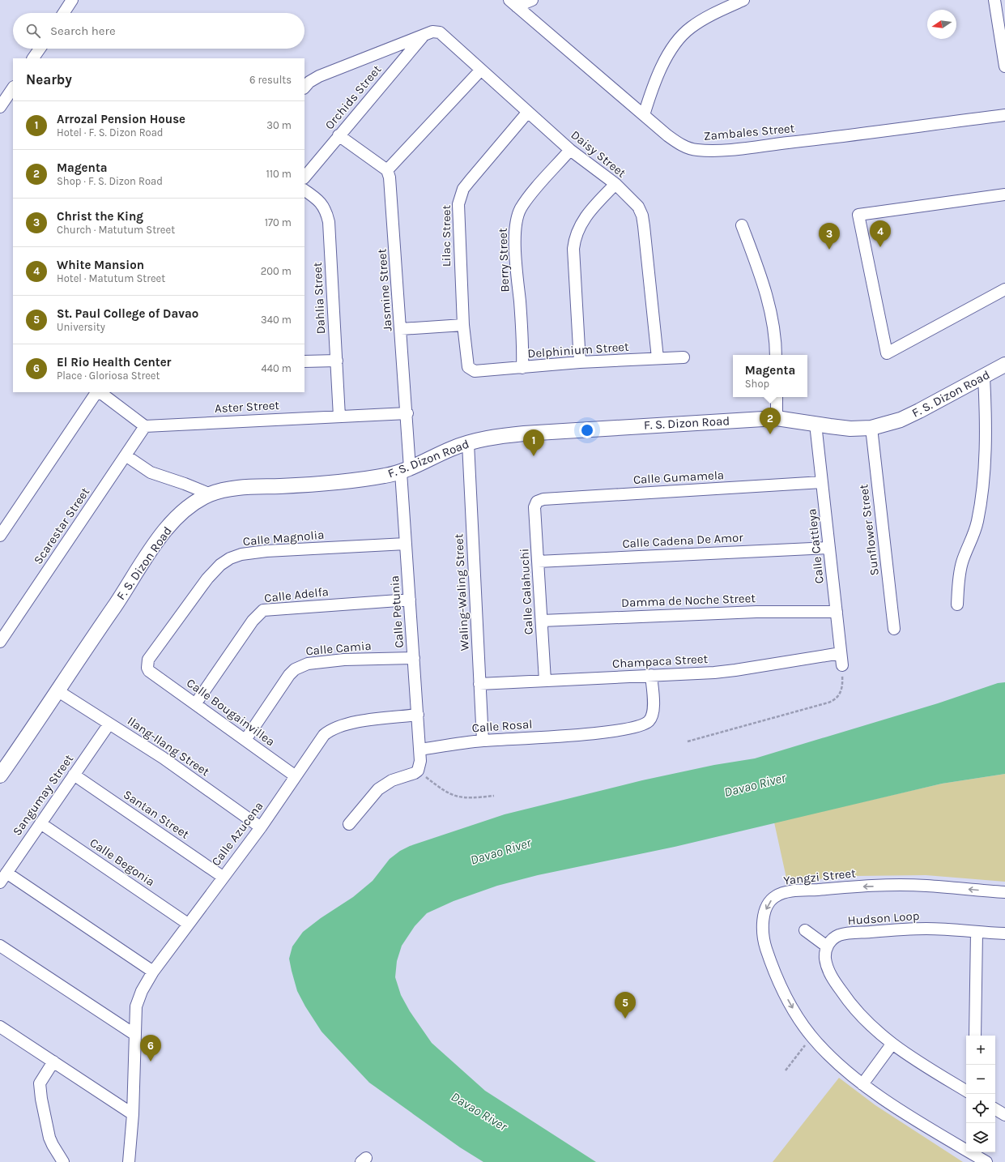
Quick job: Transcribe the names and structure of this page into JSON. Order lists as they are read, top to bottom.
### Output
{
  "streets": {
    "main road": ["F. S. Dizon Road"],
    "street": [
      "Orchids Street",
      "Zambales Street",
      "Daisy Street",
      "Lilac Street",
      "Berry Street",
      "Jasmine Street",
      "Dahlia Street",
      "Delphinium Street",
      "Aster Street",
      "Calle Gumamela",
      "Scarestar Street",
      "Sunflower Street",
      "Calle Magnolia",
      "Calle Cadena De Amor",
      "Calle Cattleya",
      "Calle Calahuchi",
      "Waling-Waling Street",
      "Calle Adelfa",
      "Damma de Noche Street",
      "Calle Petunia",
      "Calle Camia",
      "Champaca Street",
      "Calle Bougainvillea",
      "Calle Rosal",
      "Ilang-Ilang Street",
      "Sangumay Street",
      "Santan Street",
      "Calle Azucena",
      "Calle Begonia",
      "Yangzi Street",
      "Hudson Loop"
    ]
  },
  "crossings": [
    ["Orchids Street", "Daisy Street"],
    ["Daisy Street", "Lilac Street"],
    ["Daisy Street", "Berry Street"],
    ["Daisy Street", "Delphinium Street"],
    ["Lilac Street", "Delphinium Street"],
    ["Berry Street", "Delphinium Street"],
    ["Jasmine Street", "F. S. Dizon Road"],
    ["Jasmine Street", "Aster Street"],
    ["Jasmine Street", "Calle Petunia"],
    ["Dahlia Street", "Aster Street"],
    ["F. S. Dizon Road", "Sunflower Street"],
    ["F. S. Dizon Road", "Calle Cattleya"],
    ["F. S. Dizon Road", "Waling-Waling Street"],
    ["F. S. Dizon Road", "Calle Petunia"],
    ["F. S. Dizon Road", "Ilang-Ilang Street"],
    ["Aster Street", "Scarestar Street"],
    ["Calle Gumamela", "Calle Cattleya"],
    ["Calle Gumamela", "Calle Calahuchi"],
    ["Calle Magnolia", "Calle Petunia"],
    ["Calle Magnolia", "Calle Bougainvillea"],
    ["Calle Cadena De Amor", "Calle Cattleya"],
    ["Calle Cadena De Amor", "Calle Calahuchi"],
    ["Calle Cattleya", "Damma de Noche Street"],
    ["Calle Cattleya", "Champaca Street"],
    ["Calle Calahuchi", "Damma de Noche Street"],
    ["Calle Calahuchi", "Champaca Street"],
    ["Waling-Waling Street", "Champaca Street"],
    ["Waling-Waling Street", "Calle Rosal"],
    ["Calle Adelfa", "Calle Petunia"],
    ["Calle Adelfa", "Calle Bougainvillea"],
    ["Calle Petunia", "Calle Camia"],
    ["Calle Petunia", "Calle Rosal"],
    ["Calle Petunia", "Calle Azucena"],
    ["Calle Camia", "Calle Bougainvillea"],
    ["Champaca Street", "Calle Rosal"],
    ["Calle Bougainvillea", "Calle Azucena"],
    ["Ilang-Ilang Street", "Sangumay Street"],
    ["Ilang-Ilang Street", "Calle Azucena"],
    ["Sangumay Street", "Santan Street"],
    ["Sangumay Street", "Calle Begonia"],
    ["Santan Street", "Calle Azucena"],
    ["Calle Azucena", "Calle Begonia"]
  ],
  "water": ["Davao River"],
  "north": "left",
  "page": {
    "search": "Search here",
    "heading": ["Nearby", "6 results"],
    "list": [
      {
        "mark": "1",
        "name": "Arrozal Pension House",
        "note": "Hotel · F. S. Dizon Road",
        "value": "30 m"
      },
      {
        "mark": "2",
        "name": "Magenta",
        "note": "Shop · F. S. Dizon Road",
        "value": "110 m"
      },
      {
        "mark": "3",
        "name": "Christ the King",
        "note": "Church · Matutum Street",
        "value": "170 m"
      },
      {
        "mark": "4",
        "name": "White Mansion",
        "note": "Hotel · Matutum Street",
        "value": "200 m"
      },
      {
        "mark": "5",
        "name": "St. Paul College of Davao",
        "note": "University",
        "value": "340 m"
      },
      {
        "mark": "6",
        "name": "El Rio Health Center",
        "note": "Place · Gloriosa Street",
        "value": "440 m"
      }
    ],
    "pins": [
      "4",
      "3",
      "2",
      "1",
      "5",
      "6"
    ],
    "popup": ["Magenta", "Shop"],
    "map_buttons": ["+", "−"]
  }
}
